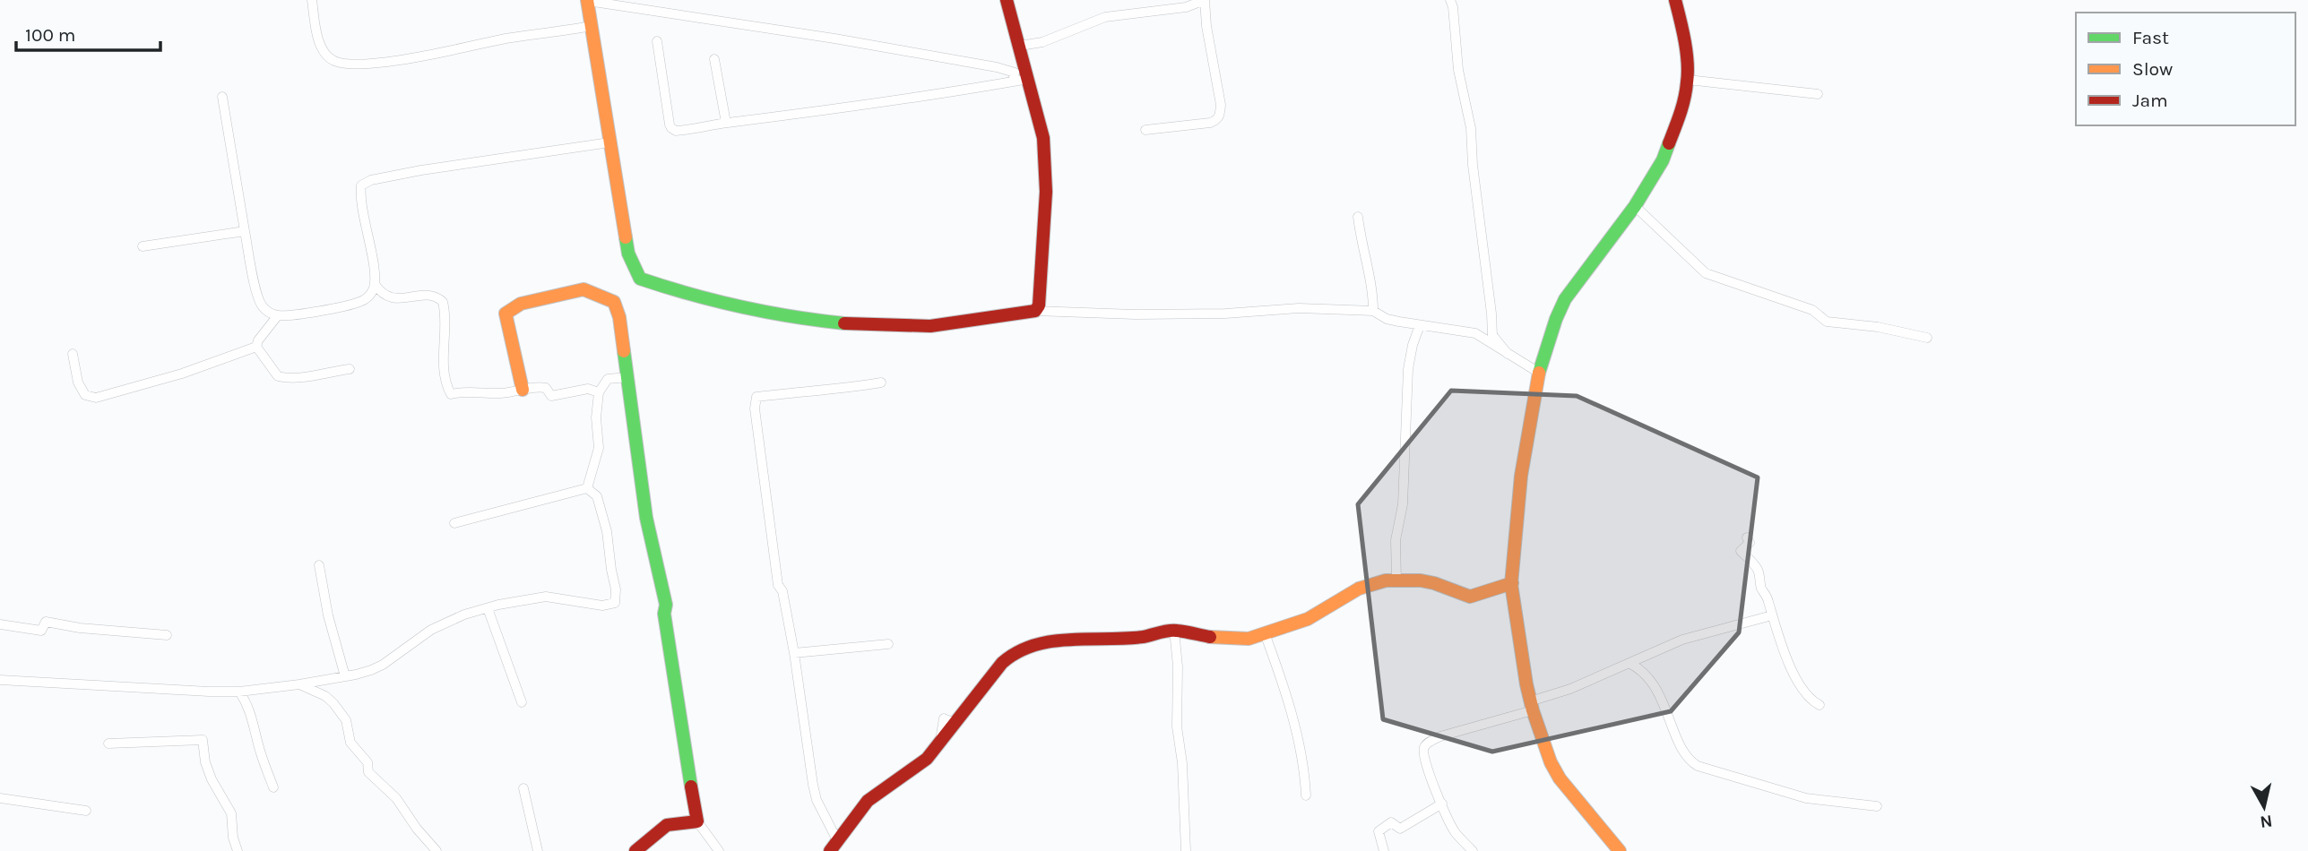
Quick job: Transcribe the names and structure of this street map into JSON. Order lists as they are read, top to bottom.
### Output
{
  "legend": ["Fast", "Slow", "Jam"],
  "scale_bar": "100 m",
  "north": "bottom"
}
